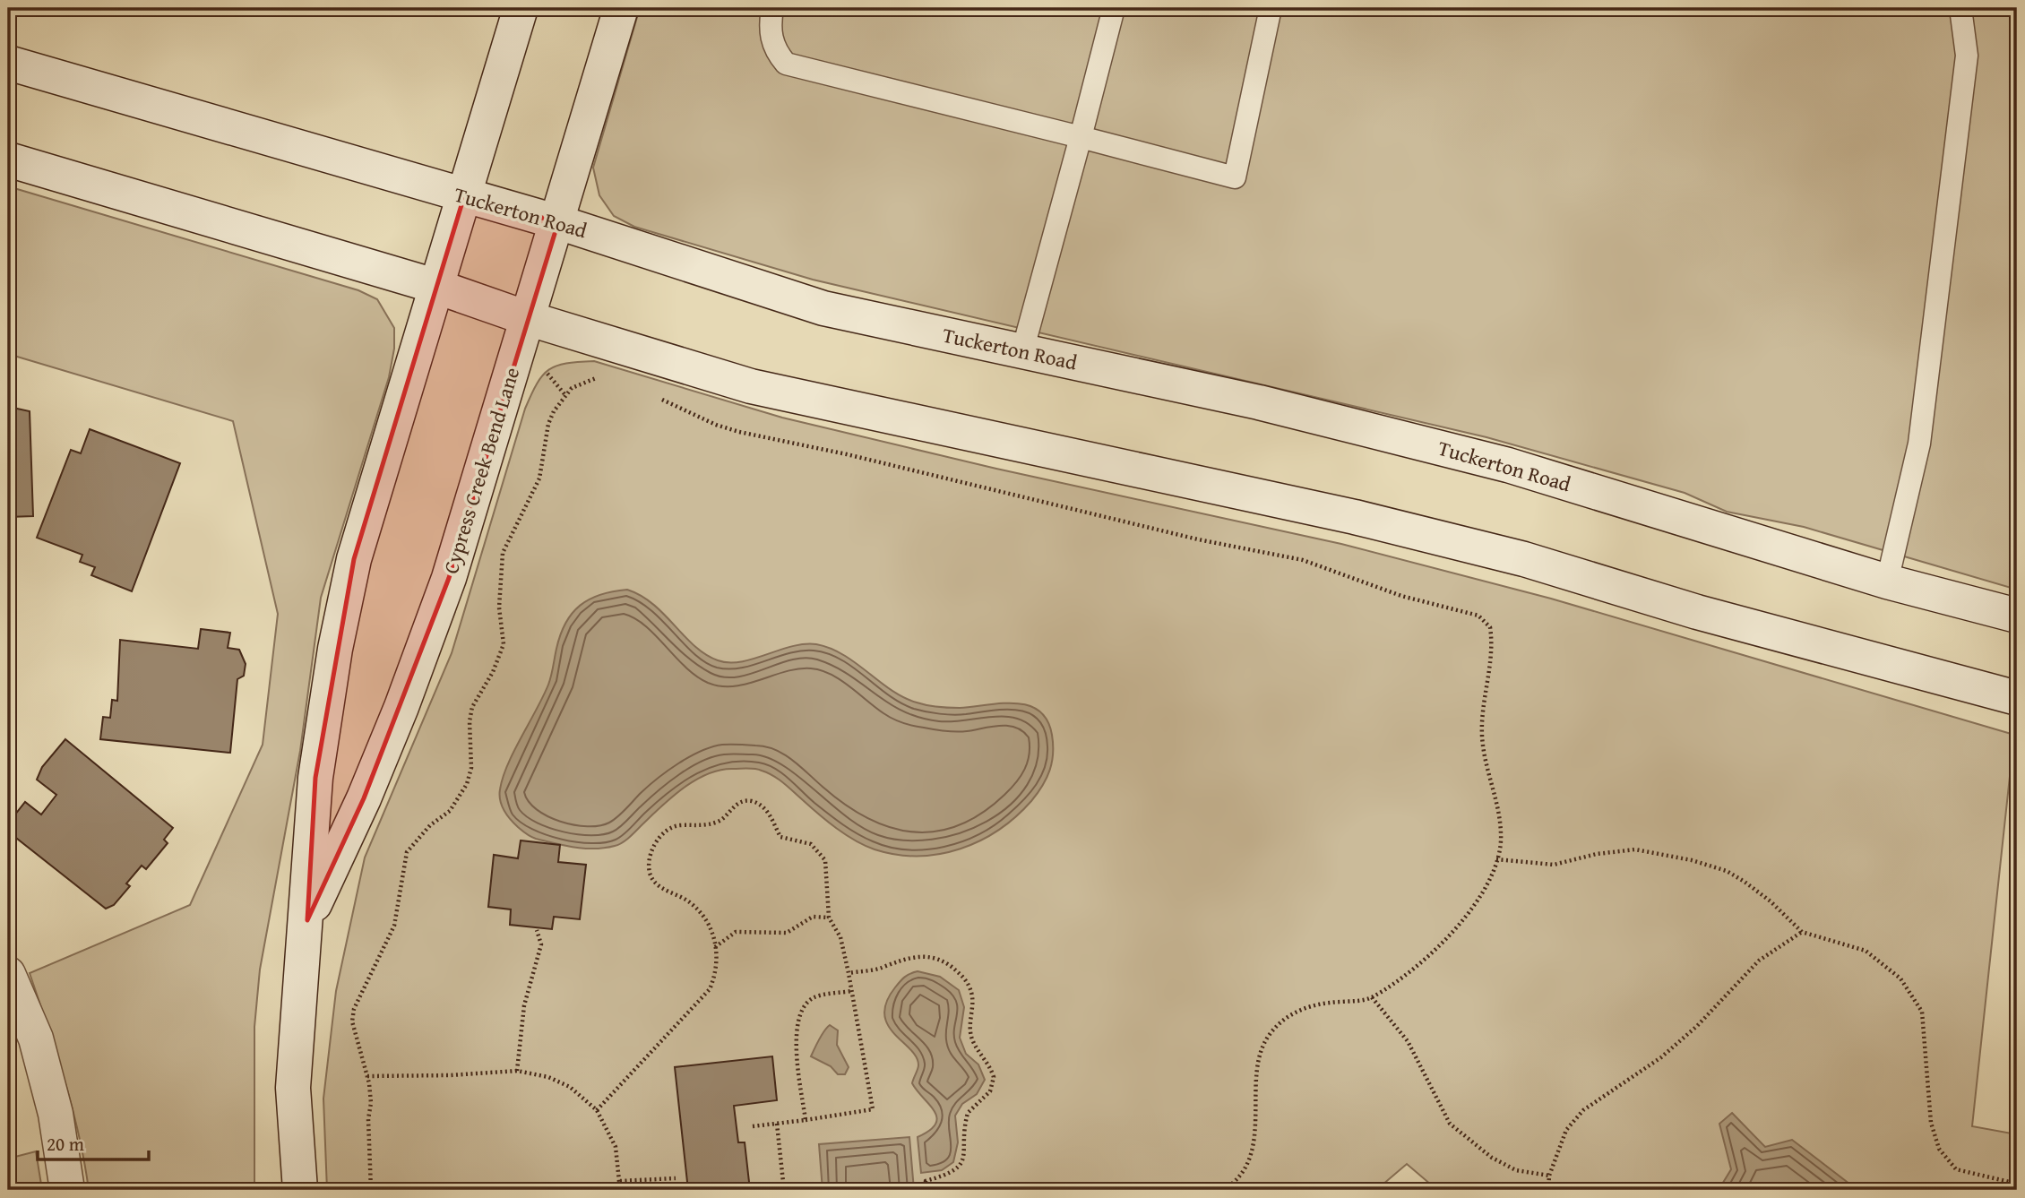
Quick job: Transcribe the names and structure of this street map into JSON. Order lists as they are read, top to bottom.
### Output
{
  "streets": {
    "main road": ["Tuckerton Road", "Cypress Creek Bend Lane"]
  },
  "crossings": [
    ["Tuckerton Road", "Cypress Creek Bend Lane"]
  ],
  "scale_bar": "20 m"
}
